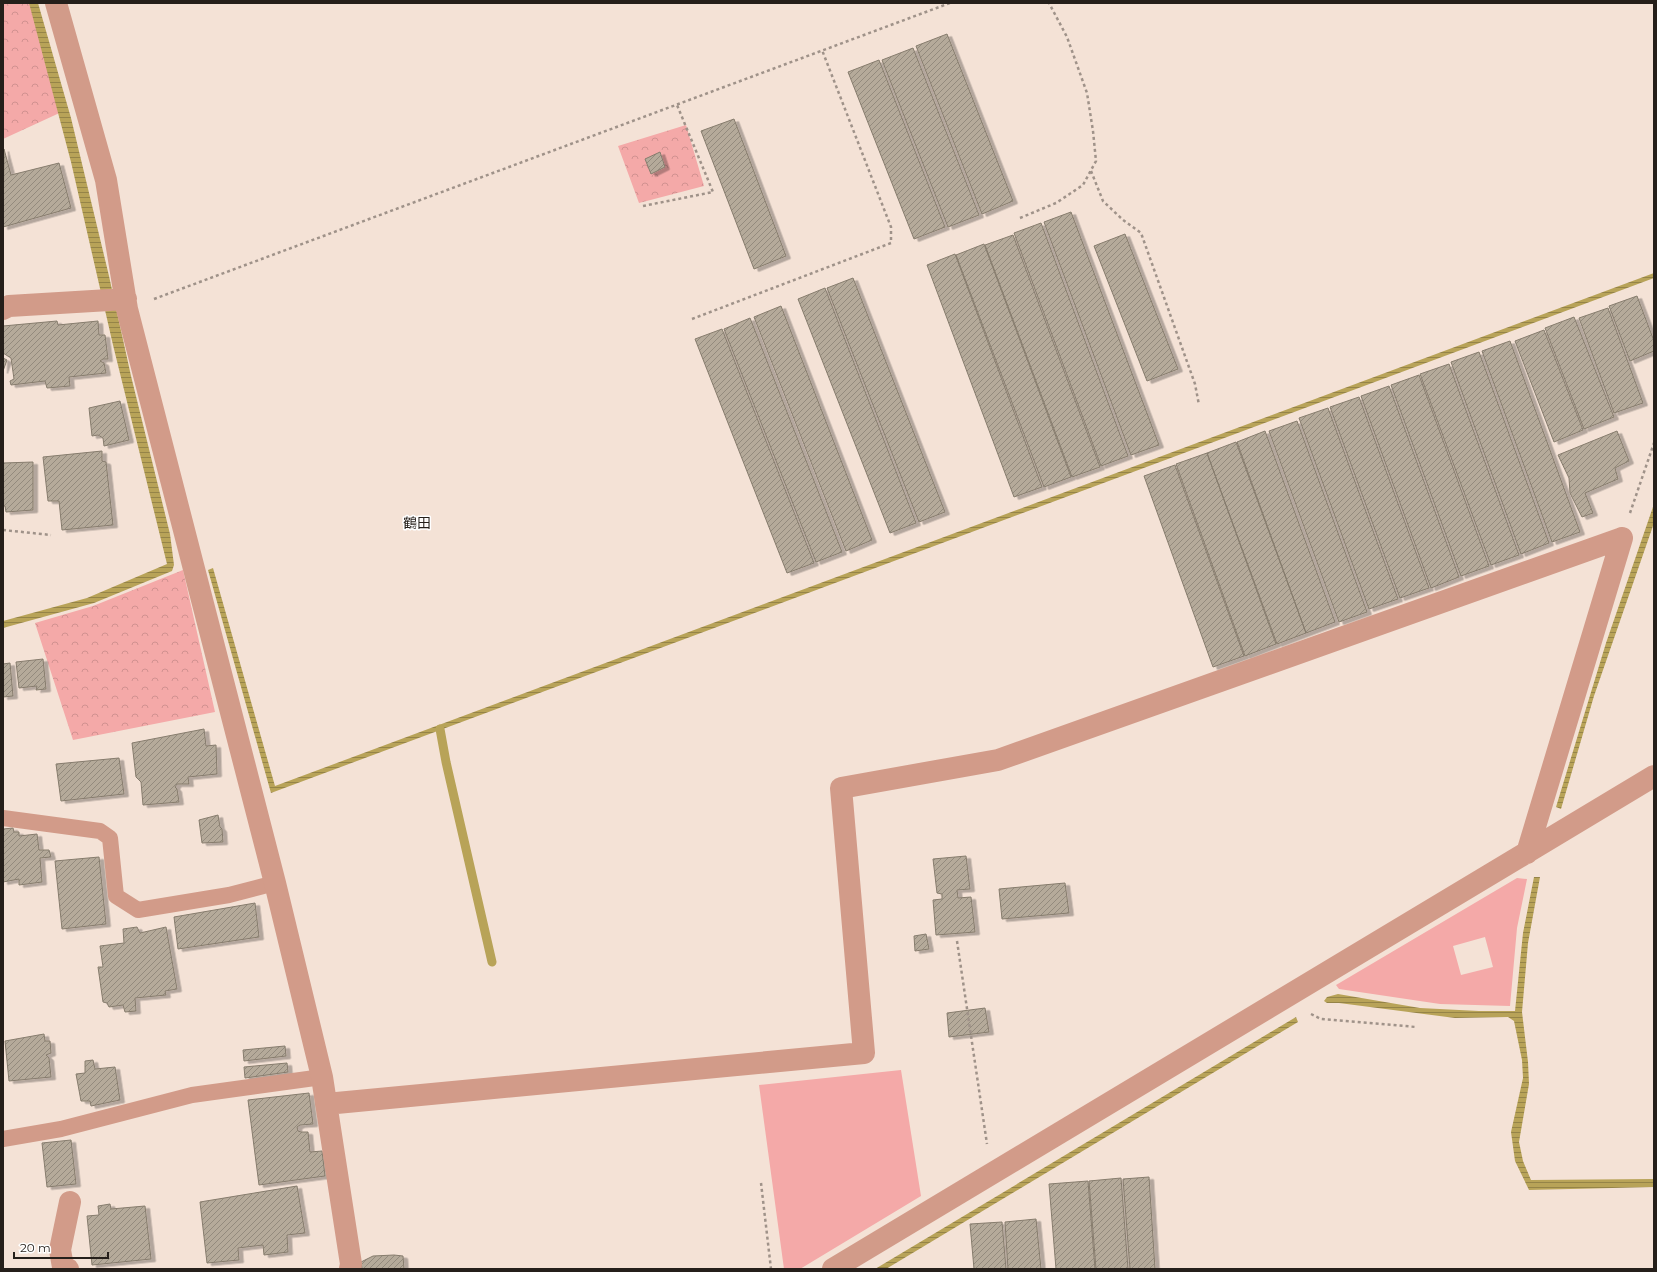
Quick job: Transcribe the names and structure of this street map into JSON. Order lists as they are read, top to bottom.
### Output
{
  "districts": ["鶴田"],
  "scale_bar": "20 m"
}
